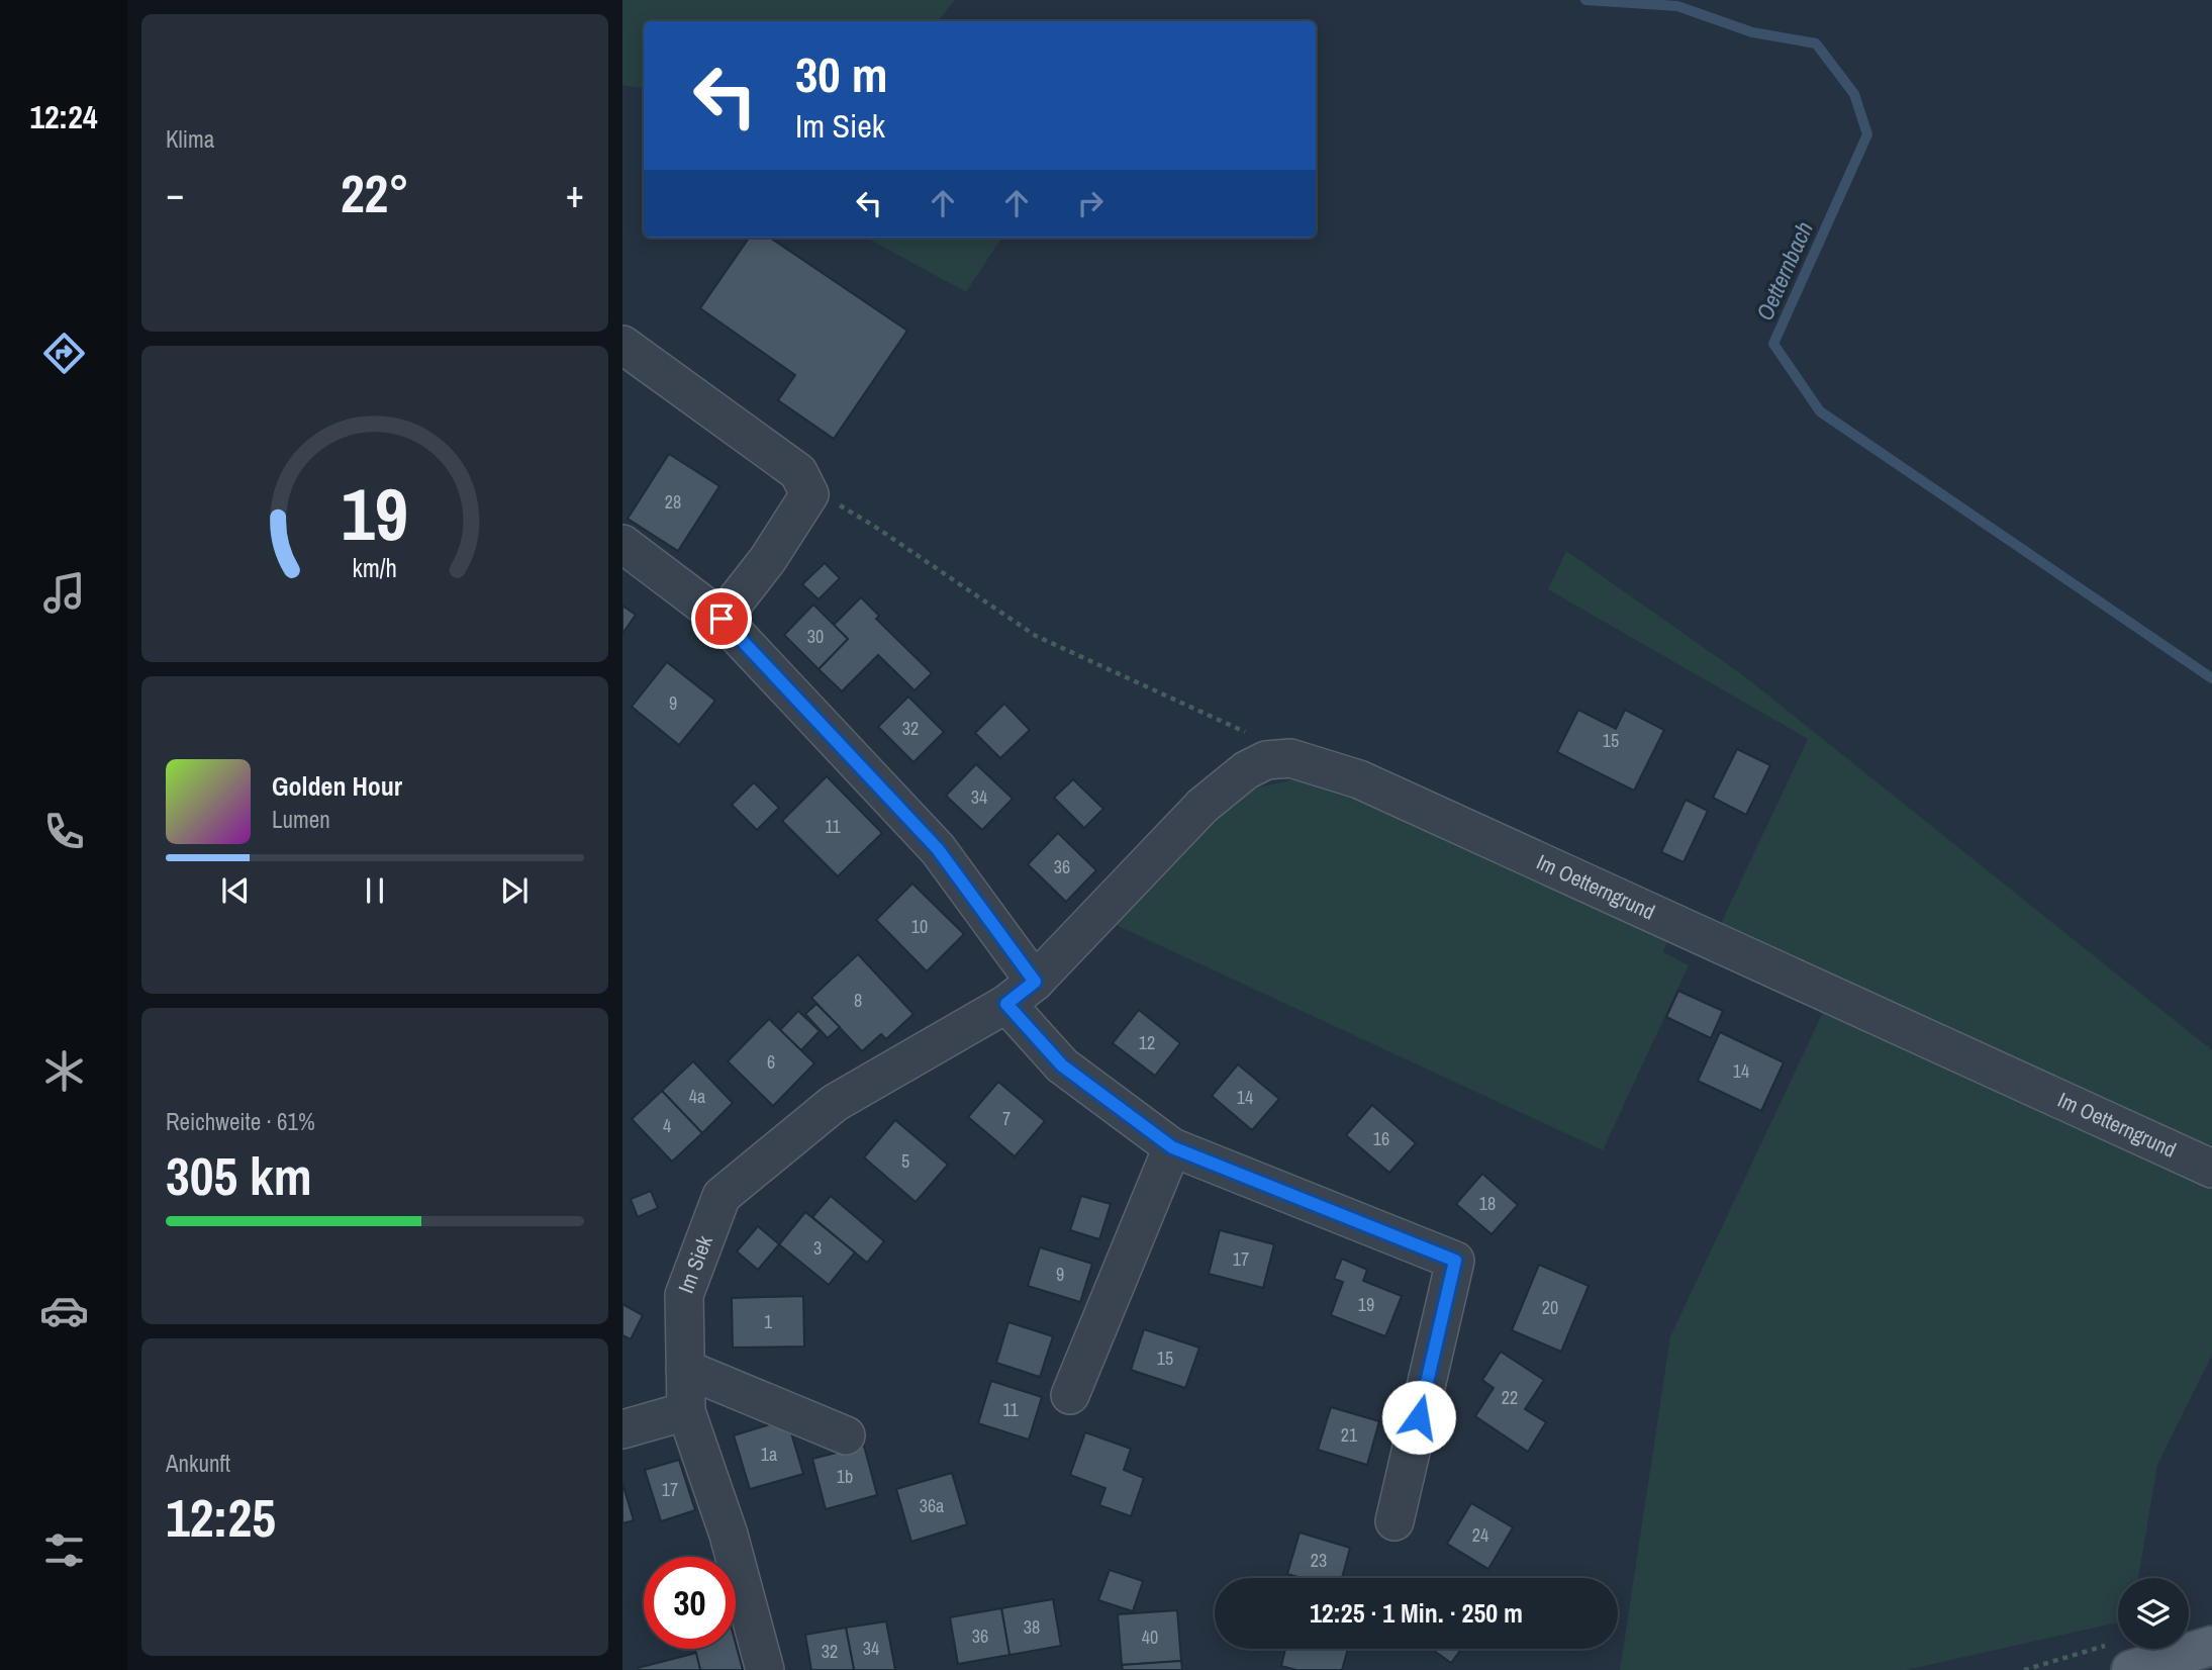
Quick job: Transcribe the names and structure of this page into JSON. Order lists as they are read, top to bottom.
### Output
{
  "streets": {
    "street": ["Im Oetterngrund", "Im Siek"]
  },
  "crossings": [
    ["Im Oetterngrund", "Im Siek"]
  ],
  "water": ["Oetternbach"],
  "house_numbers": [
    "28",
    "30",
    "9",
    "32",
    "15",
    "34",
    "11",
    "36",
    "10",
    "8",
    "12",
    "6",
    "14",
    "4a",
    "14",
    "7",
    "4",
    "16",
    "5",
    "18",
    "3",
    "17",
    "9",
    "19",
    "20",
    "1",
    "15",
    "22",
    "11",
    "21",
    "1a",
    "1b",
    "17",
    "36a",
    "24",
    "23",
    "38",
    "36",
    "40",
    "34",
    "32"
  ],
  "page": {
    "tabs": "12:24",
    "tile": [
      "Klima",
      ["Reichweite · 61%", "305 km"],
      ["Ankunft", "12:25"]
    ],
    "turn": ["30 m", "Im Siek"],
    "heat": ["−", "22°", "+"],
    "song": ["Golden Hour", "Lumen"],
    "limit": "30",
    "trip": "12:25 · 1 Min. · 250 m",
    "gauge": ["19", "km/h"]
  }
}
